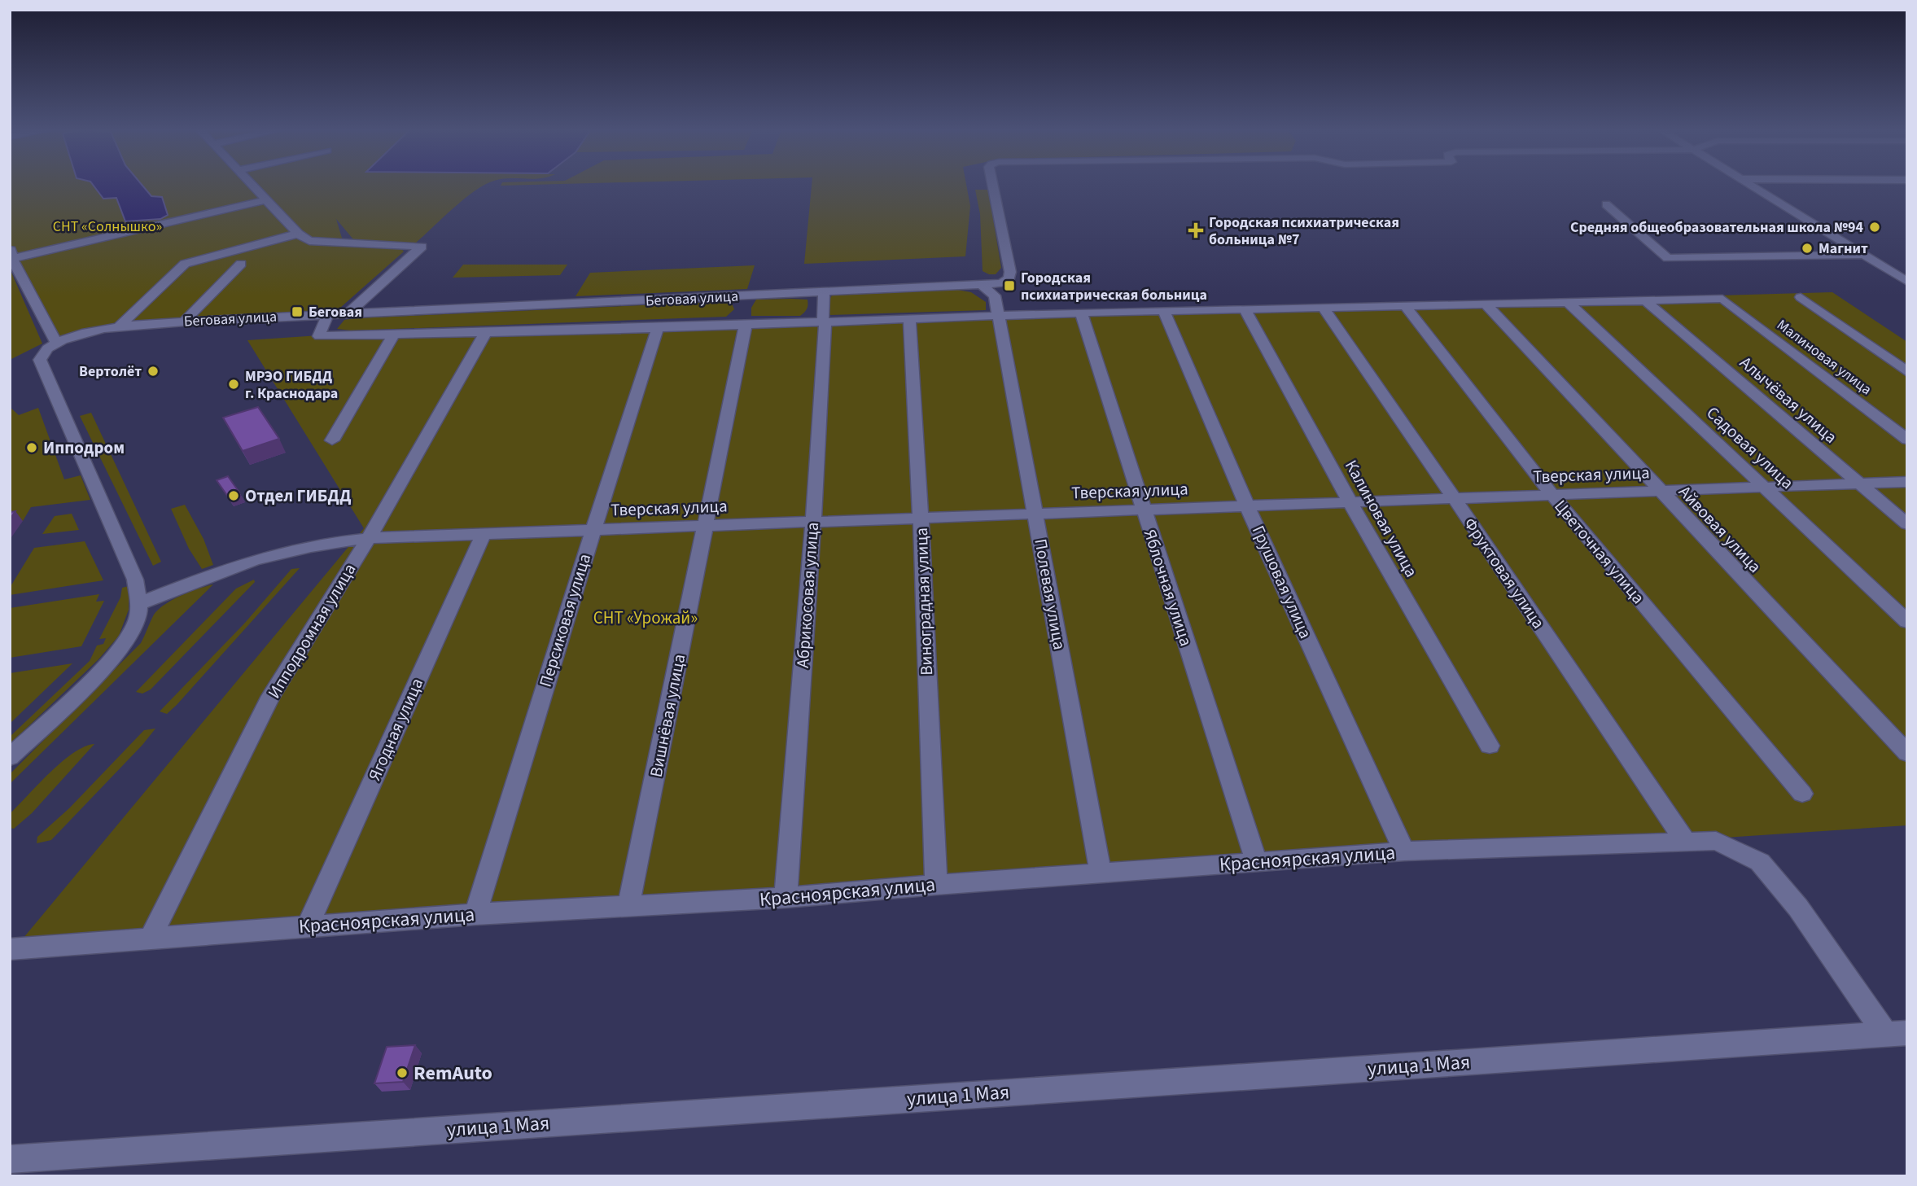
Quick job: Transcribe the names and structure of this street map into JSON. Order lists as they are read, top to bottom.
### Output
{
  "streets": {
    "street": [
      "Беговая улица",
      "Малиновая улица",
      "Алычёвая улица",
      "Садовая улица",
      "Тверская улица",
      "Калиновая улица",
      "Айвовая улица",
      "Цветочная улица",
      "Фруктовая улица",
      "Грушовая улица",
      "Яблочная улица",
      "Полевая улица",
      "Абрикосовая улица",
      "Виноградная улица",
      "Персиковая улица",
      "Ипподромная улица",
      "Вишнёвая улица",
      "Ягодная улица",
      "Красноярская улица",
      "улица 1 Мая"
    ]
  },
  "crossings": [
    ["Беговая улица", "Полевая улица"],
    ["Беговая улица", "Абрикосовая улица"],
    ["Малиновая улица", "Алычёвая улица"],
    ["Алычёвая улица", "Тверская улица"],
    ["Садовая улица", "Тверская улица"],
    ["Тверская улица", "Калиновая улица"],
    ["Тверская улица", "Айвовая улица"],
    ["Тверская улица", "Цветочная улица"],
    ["Тверская улица", "Фруктовая улица"],
    ["Тверская улица", "Грушовая улица"],
    ["Тверская улица", "Яблочная улица"],
    ["Тверская улица", "Полевая улица"],
    ["Тверская улица", "Абрикосовая улица"],
    ["Тверская улица", "Виноградная улица"],
    ["Тверская улица", "Персиковая улица"],
    ["Тверская улица", "Ипподромная улица"],
    ["Тверская улица", "Вишнёвая улица"],
    ["Тверская улица", "Ягодная улица"],
    ["Фруктовая улица", "Красноярская улица"],
    ["Грушовая улица", "Красноярская улица"],
    ["Яблочная улица", "Красноярская улица"],
    ["Полевая улица", "Красноярская улица"],
    ["Абрикосовая улица", "Красноярская улица"],
    ["Виноградная улица", "Красноярская улица"],
    ["Персиковая улица", "Красноярская улица"],
    ["Ипподромная улица", "Красноярская улица"],
    ["Вишнёвая улица", "Красноярская улица"],
    ["Ягодная улица", "Красноярская улица"],
    ["Красноярская улица", "улица 1 Мая"]
  ],
  "parks": ["СНТ «Солнышко»", "СНТ «Урожай»"],
  "places": {
    "other": [
      "Средняя общеобразовательная школа №94",
      "Магнит",
      "Вертолёт",
      "МРЭО ГИБДД г. Краснодара",
      "Ипподром",
      "Отдел ГИБДД",
      "RemAuto"
    ],
    "health": ["Городская психиатрическая больница №7"],
    "transit": ["Городская психиатрическая больница", "Беговая"]
  }
}
